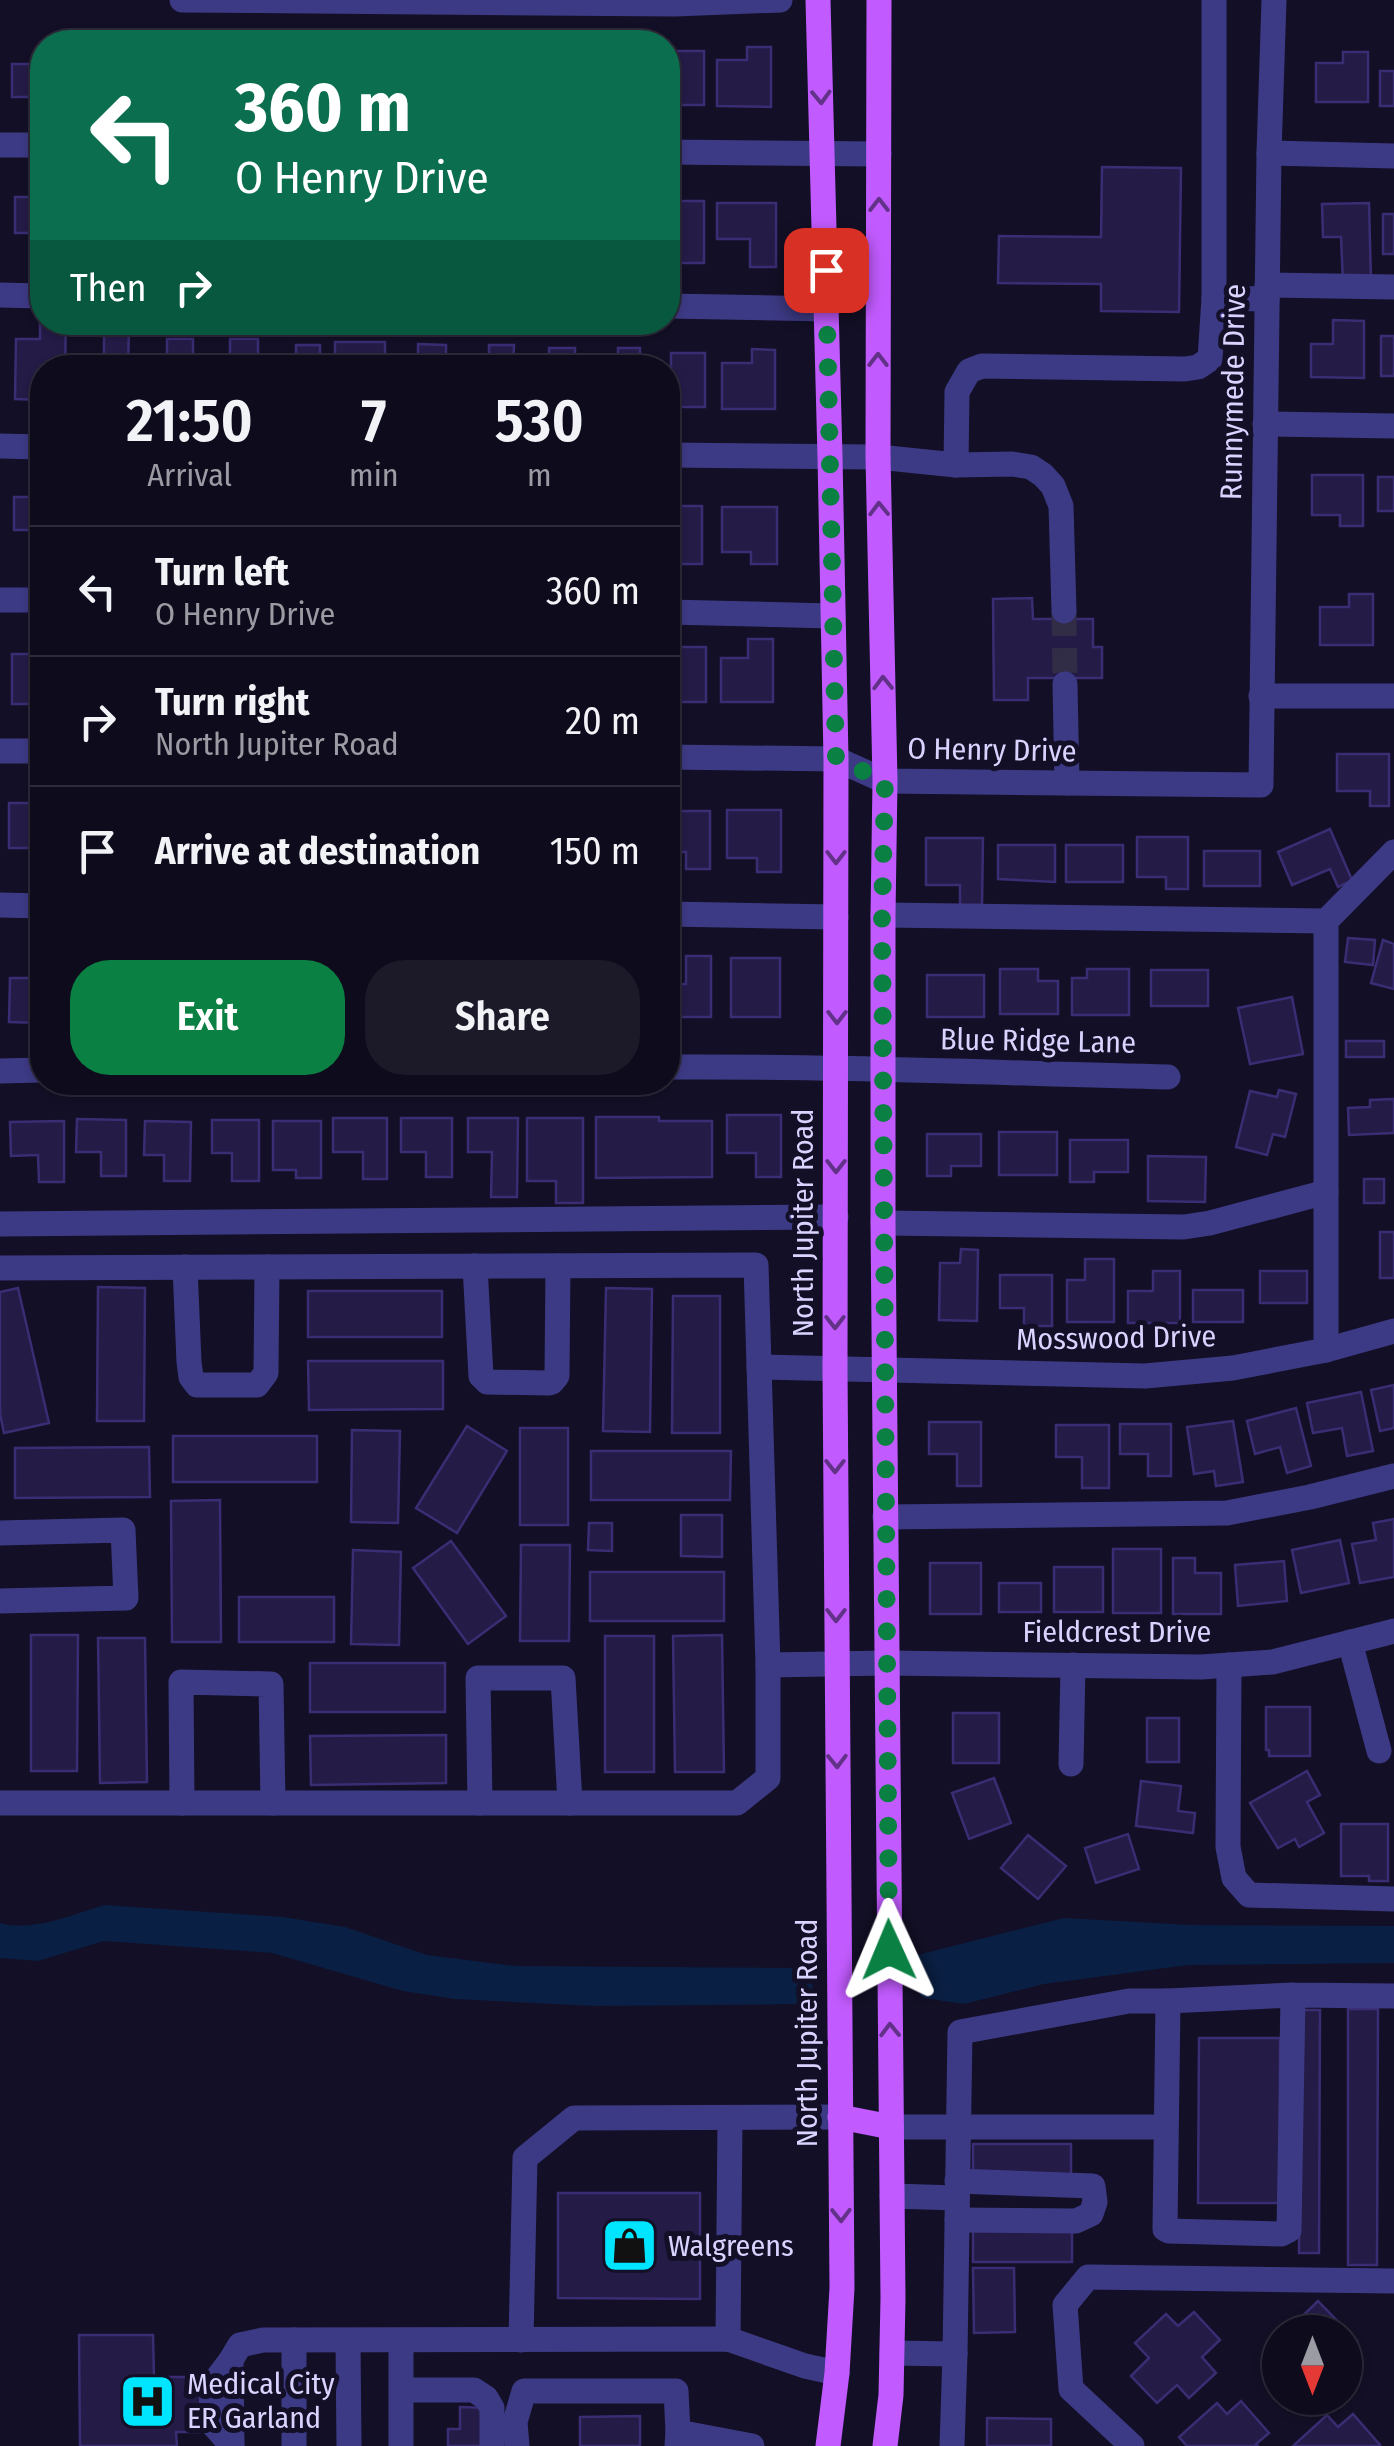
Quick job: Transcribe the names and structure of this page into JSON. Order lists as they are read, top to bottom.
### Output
{
  "streets": {
    "main road": ["North Jupiter Road"],
    "street": [
      "Runnymede Drive",
      "O Henry Drive",
      "Blue Ridge Lane",
      "Mosswood Drive",
      "Fieldcrest Drive"
    ]
  },
  "crossings": [
    ["Runnymede Drive", "O Henry Drive"],
    ["O Henry Drive", "North Jupiter Road"],
    ["Blue Ridge Lane", "North Jupiter Road"],
    ["North Jupiter Road", "Mosswood Drive"],
    ["North Jupiter Road", "Fieldcrest Drive"]
  ],
  "places": {
    "shop": ["Walgreens"],
    "hospital": ["Medical City ER Garland"]
  },
  "north": "bottom",
  "page": {
    "turn": ["360 m", "O Henry Drive"],
    "then": "Then",
    "eta": [
      "21:50",
      "Arrival",
      "7",
      "min",
      "530",
      "m"
    ],
    "list": [
      {
        "name": "Turn left",
        "note": "O Henry Drive",
        "value": "360 m"
      },
      {
        "name": "Turn right",
        "note": "North Jupiter Road",
        "value": "20 m"
      },
      {
        "name": "Arrive at destination",
        "value": "150 m"
      }
    ],
    "buttons": ["Exit", "Share"]
  }
}
